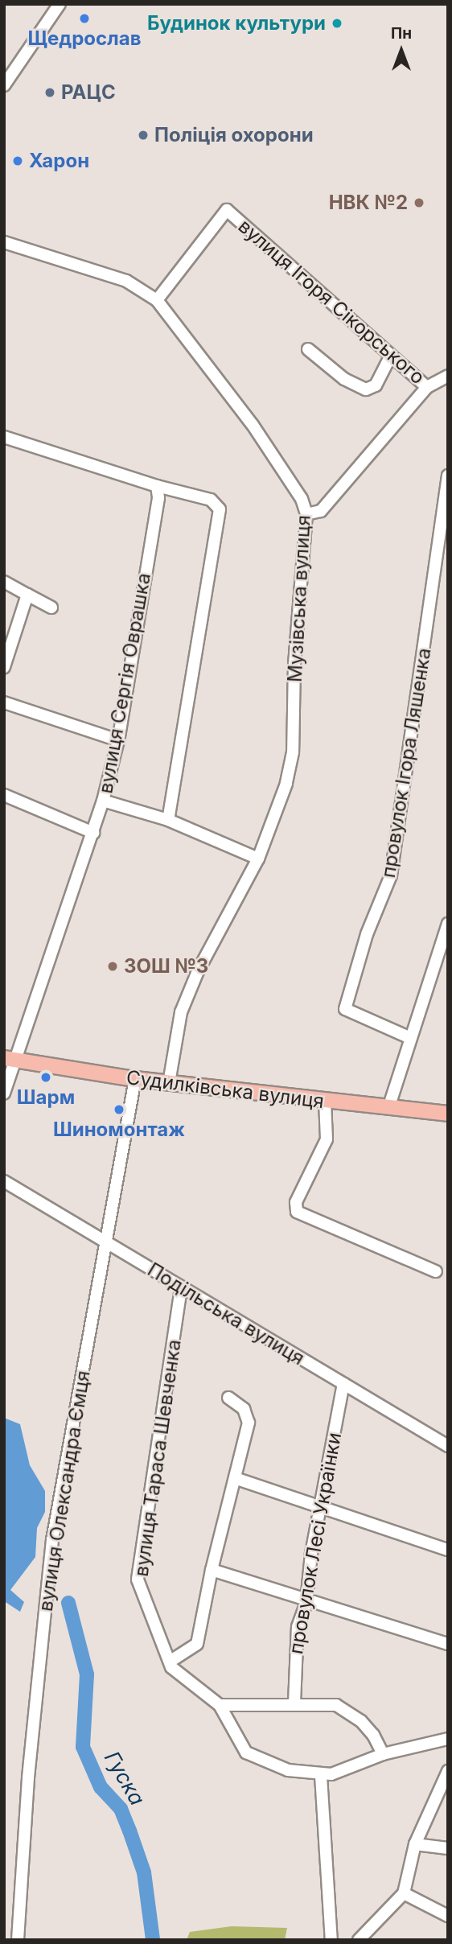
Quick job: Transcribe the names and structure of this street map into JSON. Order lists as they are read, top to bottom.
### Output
{
  "streets": {
    "main road": ["Судилківська вулиця"],
    "street": [
      "вулиця Ігоря Сікорського",
      "Музівська вулиця",
      "вулиця Сергія Оврашка",
      "провулок Ігора Ляшенка",
      "Подільська вулиця",
      "вулиця Тараса Шевченка",
      "вулиця Олександра Ємця",
      "провулок Лесі Українки"
    ]
  },
  "crossings": [
    ["вулиця Ігоря Сікорського", "Музівська вулиця"],
    ["Музівська вулиця", "Судилківська вулиця"],
    ["вулиця Сергія Оврашка", "Судилківська вулиця"],
    ["Судилківська вулиця", "вулиця Олександра Ємця"],
    ["Подільська вулиця", "вулиця Тараса Шевченка"],
    ["Подільська вулиця", "вулиця Олександра Ємця"],
    ["Подільська вулиця", "провулок Лесі Українки"]
  ],
  "water": ["Гуска"],
  "places": [
    "Щедрослав",
    "Будинок культури",
    "РАЦС",
    "Поліція охорони",
    "Харон",
    "НВК №2",
    "ЗОШ №3",
    "Шарм",
    "Шиномонтаж"
  ],
  "north": "top"
}
